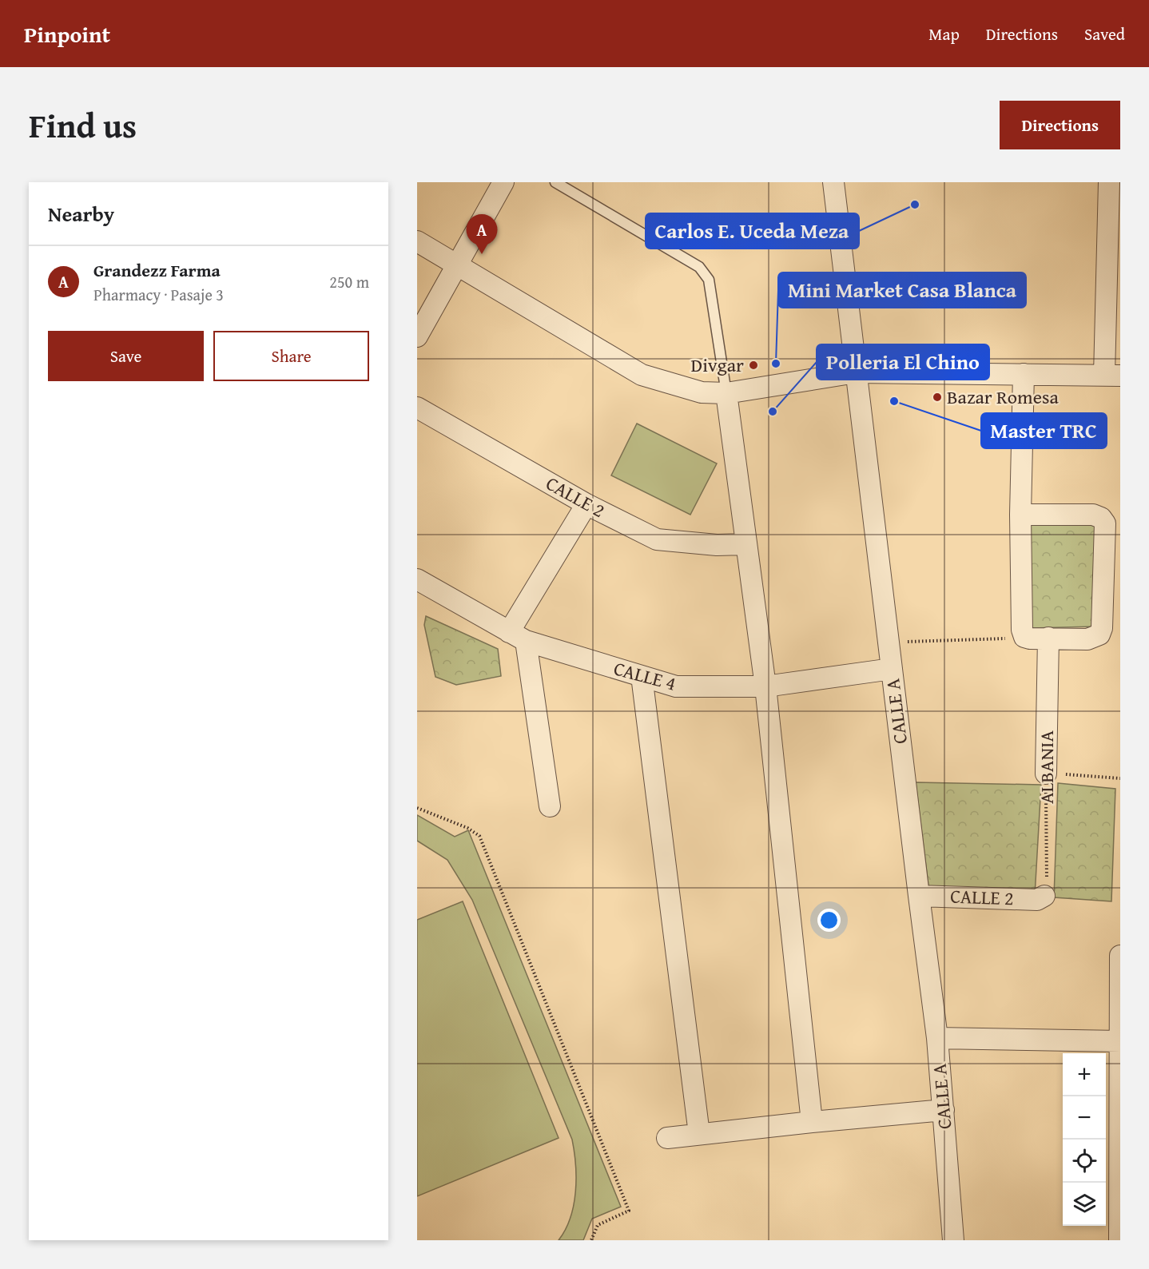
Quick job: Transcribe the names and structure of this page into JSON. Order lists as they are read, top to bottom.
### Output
{
  "streets": {
    "street": [
      "CALLE 2",
      "CALLE 4",
      "CALLE A",
      "ALBANIA"
    ]
  },
  "crossings": [
    ["CALLE 2", "CALLE A"],
    ["CALLE 2", "ALBANIA"],
    ["CALLE 4", "CALLE A"]
  ],
  "places": [
    "Carlos E. Uceda Meza",
    "Mini Market Casa Blanca",
    "Divgar",
    "Bazar Romesa",
    "Master TRC",
    "Polleria El Chino"
  ],
  "page": {
    "header": "Pinpoint",
    "nav": ["Map", "Directions", "Saved"],
    "title": "Find us",
    "buttons": [
      "Directions",
      ["Save", "Share"]
    ],
    "heading": "Nearby",
    "pins": "A",
    "list": [
      {
        "mark": "A",
        "name": "Grandezz Farma",
        "note": "Pharmacy · Pasaje 3",
        "value": "250 m"
      }
    ],
    "map_buttons": ["+", "−"]
  }
}
